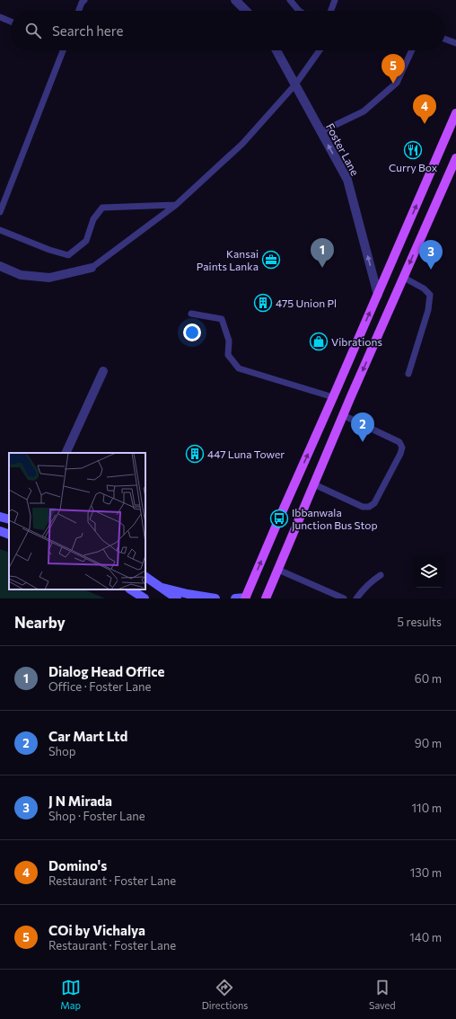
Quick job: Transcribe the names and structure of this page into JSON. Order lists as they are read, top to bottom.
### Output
{
  "streets": {
    "street": ["Foster Lane"]
  },
  "one_way": ["Foster Lane"],
  "places": {
    "restaurant": ["Curry Box"],
    "office": ["Kansai Paints Lanka"],
    "building": ["475 Union Pl", "447 Luna Tower"],
    "shop": ["Vibrations"],
    "bus stop": ["Ibbanwala Junction Bus Stop"]
  },
  "page": {
    "search": "Search here",
    "pins": [
      "5",
      "4",
      "1",
      "3",
      "2"
    ],
    "heading": ["Nearby", "5 results"],
    "list": [
      {
        "mark": "1",
        "name": "Dialog Head Office",
        "note": "Office · Foster Lane",
        "value": "60 m"
      },
      {
        "mark": "2",
        "name": "Car Mart Ltd",
        "note": "Shop",
        "value": "90 m"
      },
      {
        "mark": "3",
        "name": "J N Mirada",
        "note": "Shop · Foster Lane",
        "value": "110 m"
      },
      {
        "mark": "4",
        "name": "Domino's",
        "note": "Restaurant · Foster Lane",
        "value": "130 m"
      },
      {
        "mark": "5",
        "name": "COi by Vichalya",
        "note": "Restaurant · Foster Lane",
        "value": "140 m"
      }
    ],
    "nav": ["Map", "Directions", "Saved"]
  }
}
